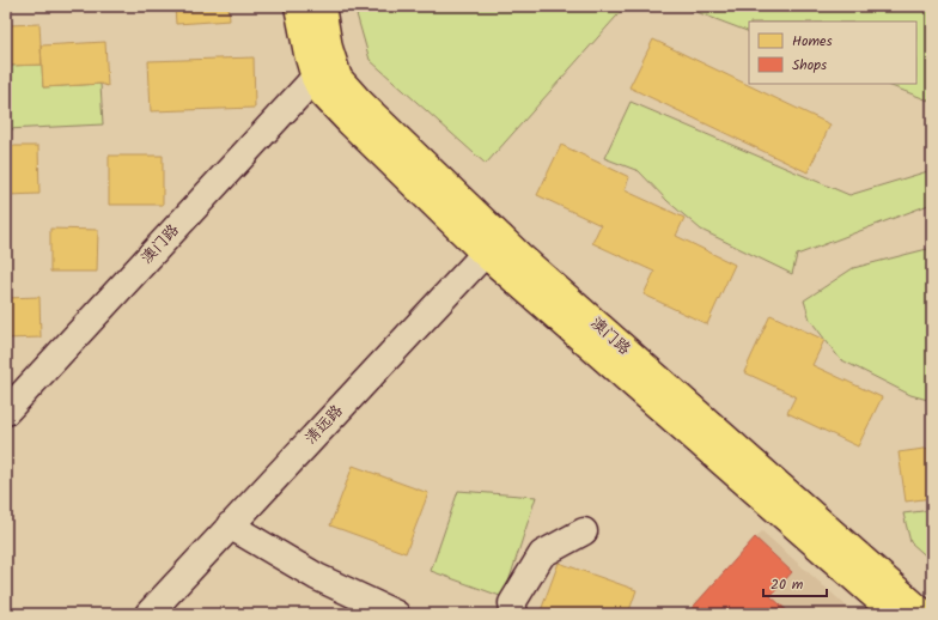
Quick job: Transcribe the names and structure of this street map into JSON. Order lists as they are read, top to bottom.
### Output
{
  "streets": {
    "main road": ["澳门路"],
    "street": ["清远路"]
  },
  "crossings": [
    ["澳门路", "清远路"]
  ],
  "legend": ["Homes", "Shops"],
  "scale_bar": "20 m"
}
